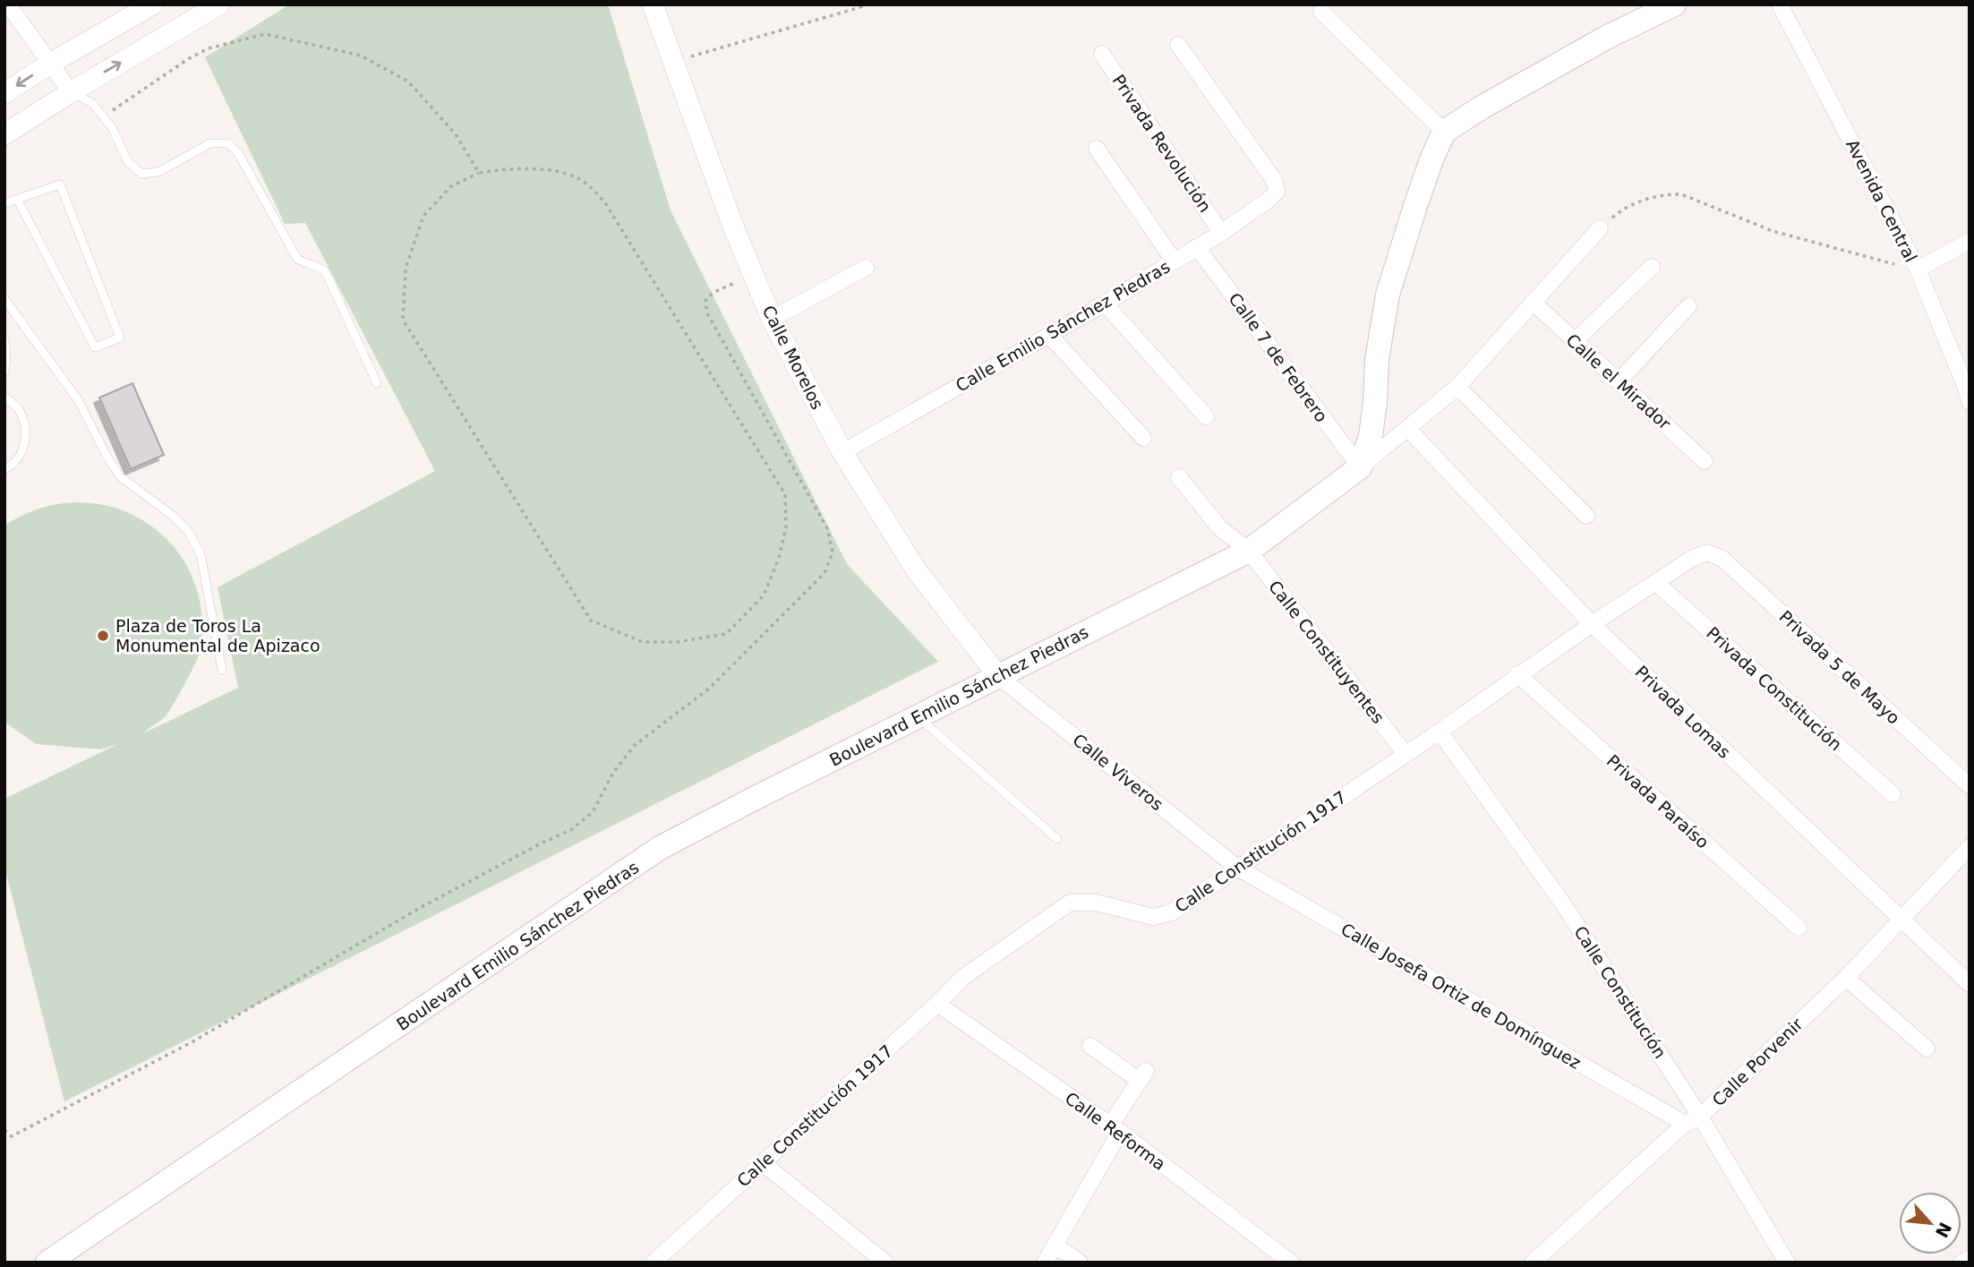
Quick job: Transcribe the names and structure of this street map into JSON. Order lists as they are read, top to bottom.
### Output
{
  "streets": {
    "main road": ["Boulevard Emilio Sánchez Piedras"],
    "street": [
      "Privada Revolución",
      "Avenida Central",
      "Calle Emilio Sánchez Piedras",
      "Calle Morelos",
      "Calle 7 de Febrero",
      "Calle el Mirador",
      "Calle Constituyentes",
      "Privada 5 de Mayo",
      "Privada Constitución",
      "Privada Lomas",
      "Calle Viveros",
      "Privada Paraíso",
      "Calle Constitución 1917",
      "Calle Constitución",
      "Calle Josefa Ortiz de Domínguez",
      "Calle Porvenir",
      "Calle Reforma"
    ]
  },
  "crossings": [
    ["Privada Revolución", "Calle Emilio Sánchez Piedras"],
    ["Calle Emilio Sánchez Piedras", "Calle Morelos"],
    ["Calle Emilio Sánchez Piedras", "Calle 7 de Febrero"],
    ["Calle Morelos", "Boulevard Emilio Sánchez Piedras"],
    ["Calle Morelos", "Calle Viveros"],
    ["Calle 7 de Febrero", "Boulevard Emilio Sánchez Piedras"],
    ["Calle Constituyentes", "Boulevard Emilio Sánchez Piedras"],
    ["Calle Constituyentes", "Calle Constitución 1917"],
    ["Privada 5 de Mayo", "Calle Constitución 1917"],
    ["Privada Constitución", "Calle Constitución 1917"],
    ["Boulevard Emilio Sánchez Piedras", "Calle Viveros"],
    ["Privada Lomas", "Calle Constitución 1917"],
    ["Privada Lomas", "Calle Porvenir"],
    ["Calle Viveros", "Calle Constitución 1917"],
    ["Calle Viveros", "Calle Josefa Ortiz de Domínguez"],
    ["Privada Paraíso", "Calle Constitución 1917"],
    ["Calle Constitución 1917", "Calle Constitución"],
    ["Calle Constitución 1917", "Calle Josefa Ortiz de Domínguez"],
    ["Calle Constitución 1917", "Calle Reforma"],
    ["Calle Constitución", "Calle Porvenir"],
    ["Calle Josefa Ortiz de Domínguez", "Calle Porvenir"]
  ],
  "places": ["Plaza de Toros La Monumental de Apizaco"],
  "north": "bottom right"
}
